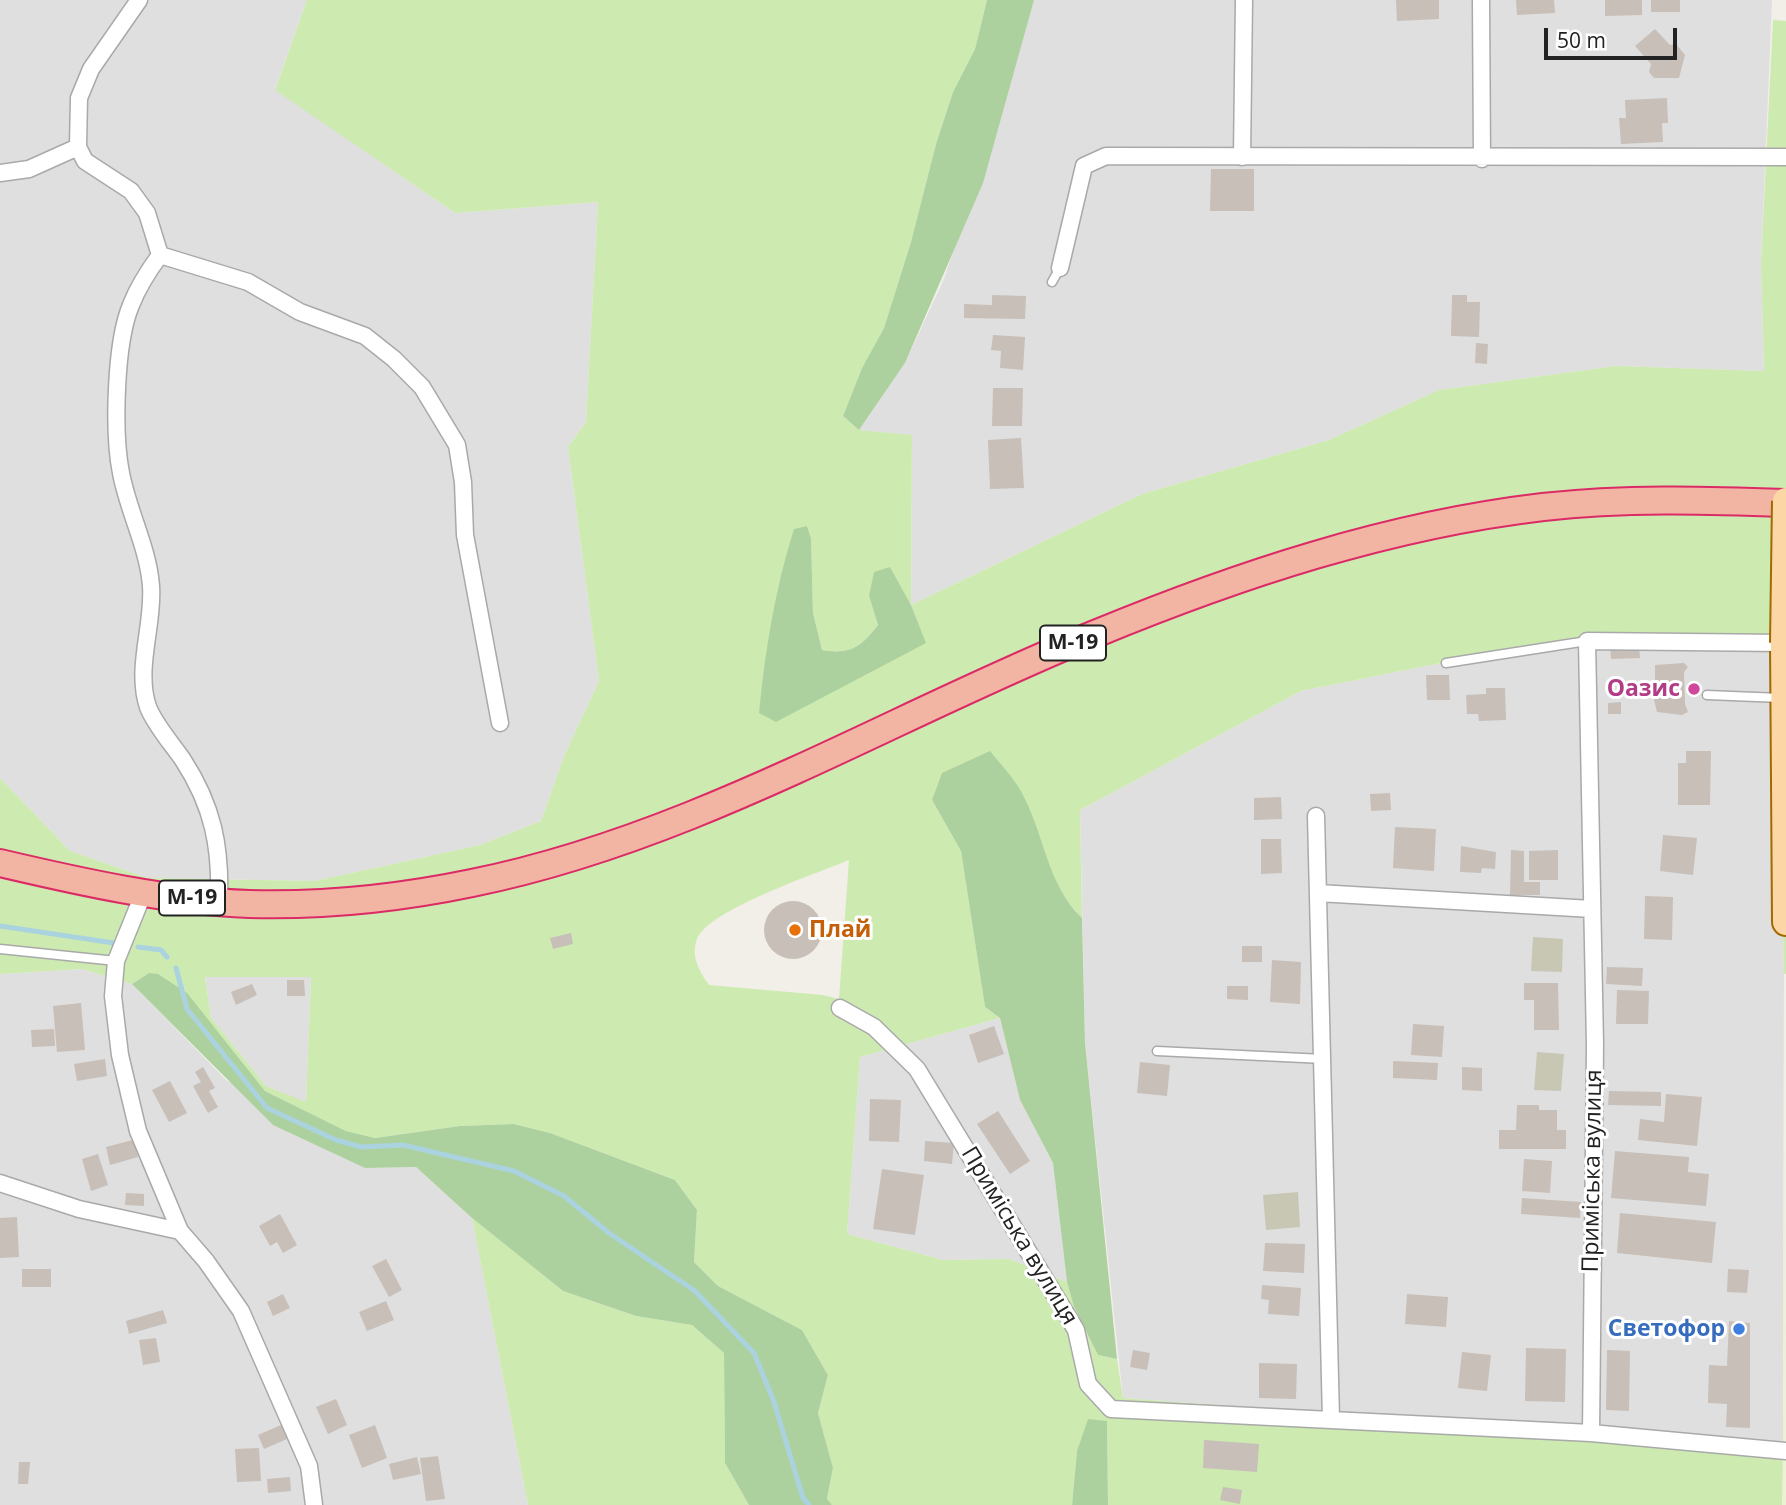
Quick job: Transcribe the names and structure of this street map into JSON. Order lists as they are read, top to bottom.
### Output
{
  "streets": {
    "highway": ["М-19"],
    "street": ["Приміська вулиця"]
  },
  "places": ["Оазис", "Плай", "Светофор"],
  "scale_bar": "50 m"
}
